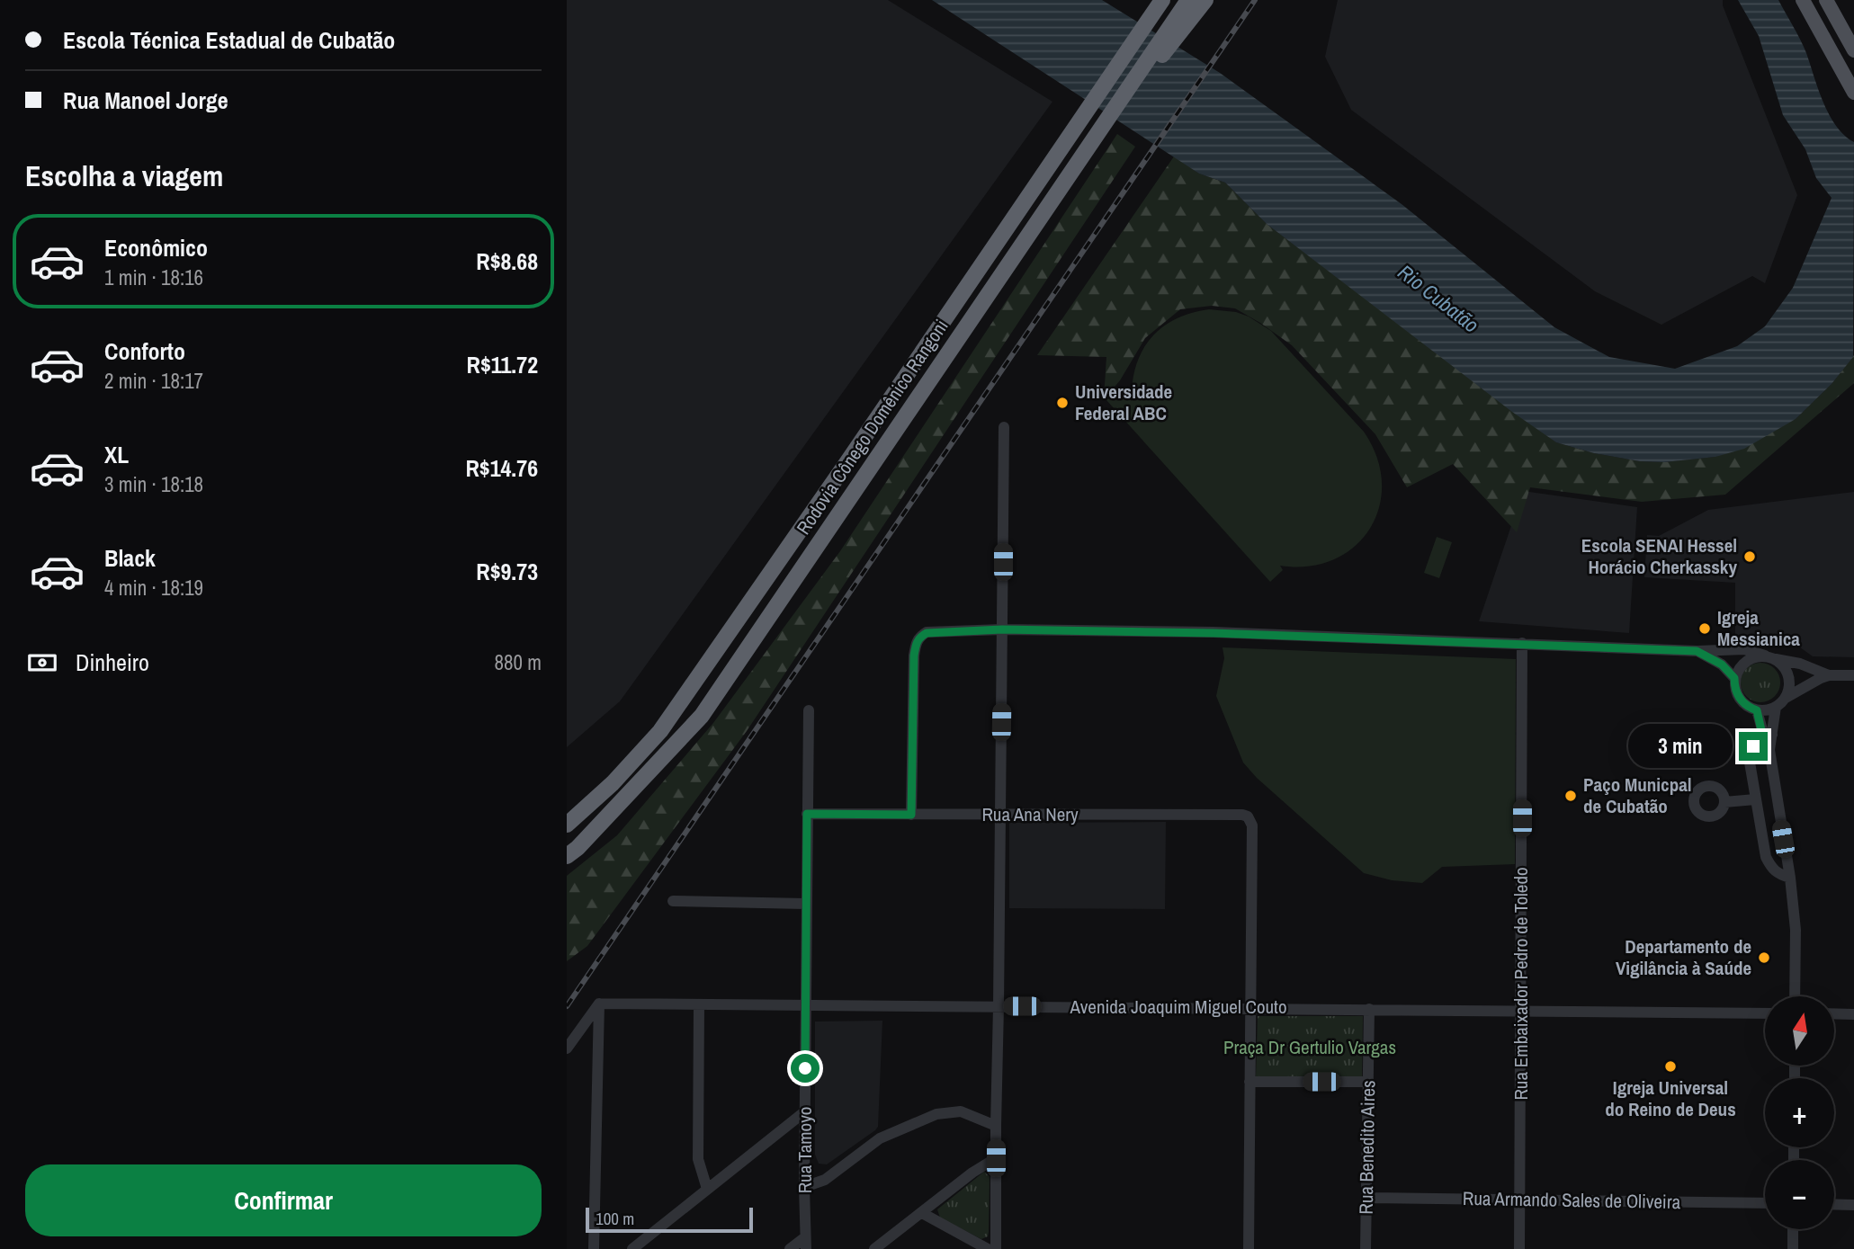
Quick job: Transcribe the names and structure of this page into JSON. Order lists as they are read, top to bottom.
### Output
{
  "streets": {
    "highway": ["Rodovia Cônego Domênico Rangoni"],
    "street": [
      "Rua Ana Nery",
      "Rua Embaixador Pedro de Toledo",
      "Avenida Joaquim Miguel Couto",
      "Rua Benedito Aires",
      "Rua Tamoyo",
      "Rua Armando Sales de Oliveira"
    ]
  },
  "crossings": [
    ["Rua Ana Nery", "Avenida Joaquim Miguel Couto"],
    ["Rua Ana Nery", "Rua Tamoyo"],
    ["Rua Embaixador Pedro de Toledo", "Avenida Joaquim Miguel Couto"],
    ["Rua Embaixador Pedro de Toledo", "Rua Armando Sales de Oliveira"],
    ["Avenida Joaquim Miguel Couto", "Rua Benedito Aires"],
    ["Avenida Joaquim Miguel Couto", "Rua Tamoyo"],
    ["Rua Benedito Aires", "Rua Armando Sales de Oliveira"]
  ],
  "water": ["Rio Cubatão"],
  "parks": ["Praça Dr Gertulio Vargas"],
  "places": [
    "Universidade Federal ABC",
    "Escola SENAI Hessel Horácio Cherkassky",
    "Igreja Messianica",
    "Paço Municpal de Cubatão",
    "Departamento de Vigilância à Saúde",
    "Igreja Universal do Reino de Deus"
  ],
  "scale_bar": "100 m",
  "north": "top",
  "page": {
    "banner": ["Escola Técnica Estadual de Cubatão", "Rua Manoel Jorge"],
    "heading": "Escolha a viagem",
    "list": [
      {
        "name": "Econômico",
        "note": "1 min · 18:16",
        "value": "R$8.68"
      },
      {
        "name": "Conforto",
        "note": "2 min · 18:17",
        "value": "R$11.72"
      },
      {
        "name": "XL",
        "note": "3 min · 18:18",
        "value": "R$14.76"
      },
      {
        "name": "Black",
        "note": "4 min · 18:19",
        "value": "R$9.73"
      }
    ],
    "pay": ["Dinheiro", "880 m"],
    "bubble": "3 min",
    "map_buttons": ["+", "−"],
    "buttons": "Confirmar",
    "scale": "100 m"
  }
}
